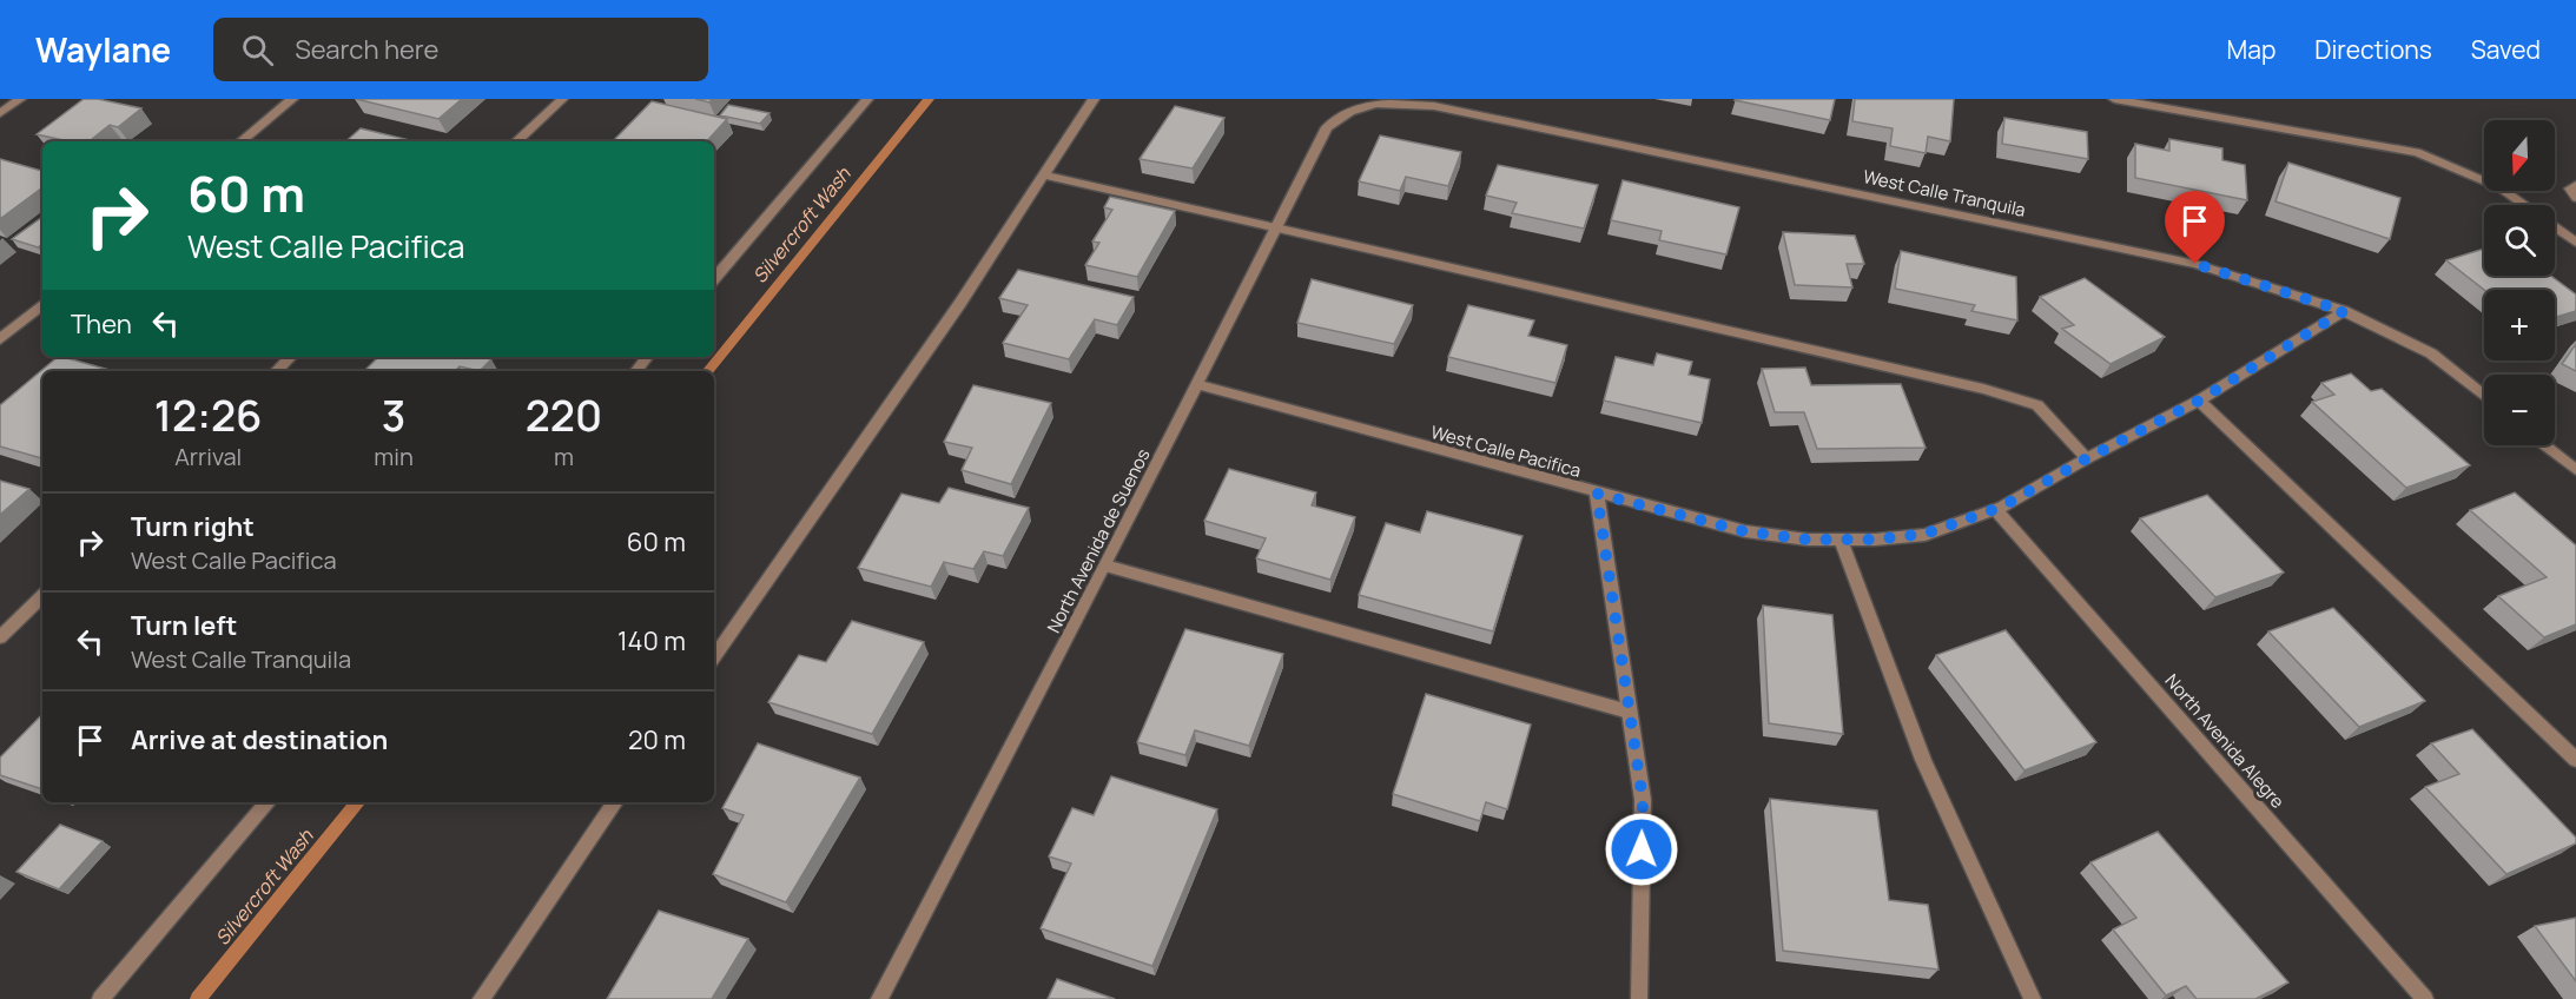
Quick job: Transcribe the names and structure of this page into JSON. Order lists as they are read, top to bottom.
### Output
{
  "streets": {
    "street": [
      "West Calle Tranquila",
      "West Calle Pacifica",
      "North Avenida de Suenos",
      "North Avenida Alegre"
    ]
  },
  "crossings": [
    ["West Calle Tranquila", "West Calle Pacifica"],
    ["West Calle Tranquila", "North Avenida de Suenos"],
    ["West Calle Pacifica", "North Avenida de Suenos"],
    ["West Calle Pacifica", "North Avenida Alegre"]
  ],
  "water": ["Silvercroft Wash"],
  "north": "bottom",
  "page": {
    "header": "Waylane",
    "search": "Search here",
    "nav": ["Map", "Directions", "Saved"],
    "map_buttons": ["+", "−"],
    "turn": ["60 m", "West Calle Pacifica"],
    "then": "Then",
    "eta": [
      "12:26",
      "Arrival",
      "3",
      "min",
      "220",
      "m"
    ],
    "list": [
      {
        "name": "Turn right",
        "note": "West Calle Pacifica",
        "value": "60 m"
      },
      {
        "name": "Turn left",
        "note": "West Calle Tranquila",
        "value": "140 m"
      },
      {
        "name": "Arrive at destination",
        "value": "20 m"
      }
    ]
  }
}
